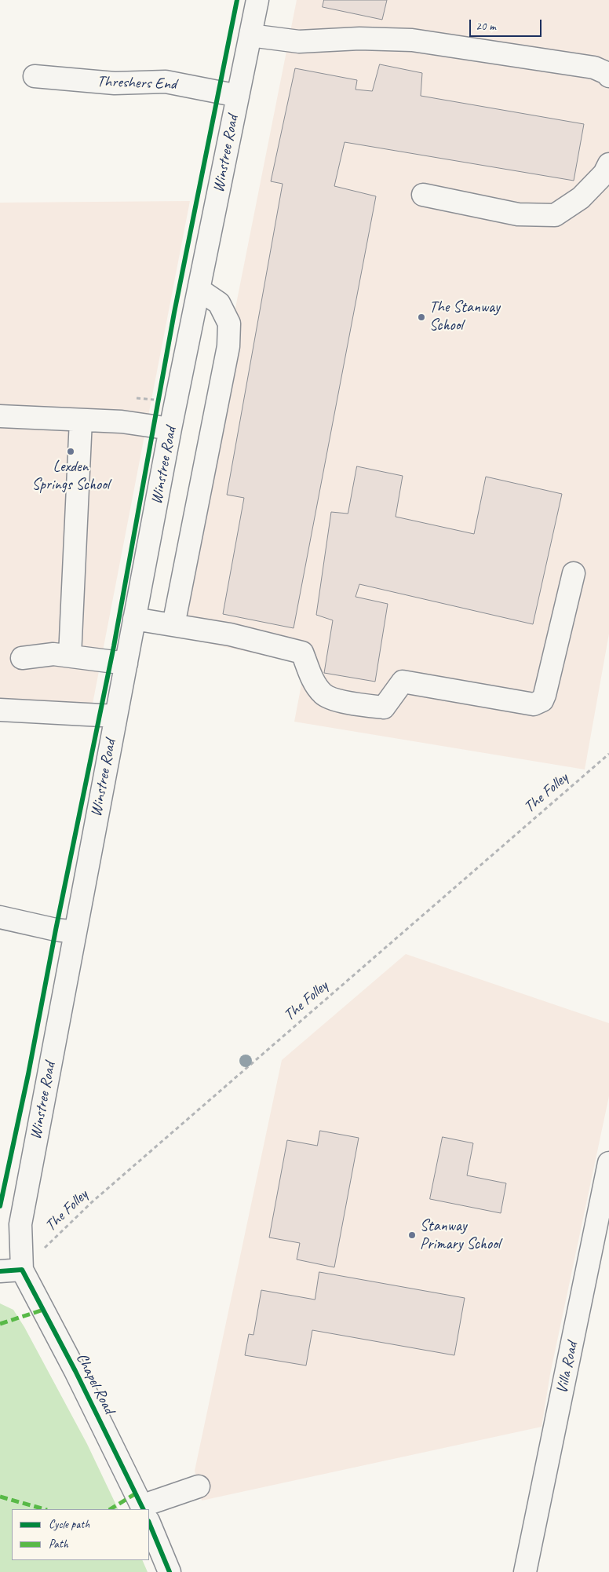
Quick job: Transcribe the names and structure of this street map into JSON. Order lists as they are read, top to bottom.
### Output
{
  "streets": {
    "street": [
      "Threshers End",
      "Winstree Road",
      "Villa Road",
      "Chapel Road"
    ],
    "path": ["The Folley"]
  },
  "crossings": [
    ["Threshers End", "Winstree Road"],
    ["Winstree Road", "The Folley"],
    ["Winstree Road", "Chapel Road"],
    ["The Folley", "Chapel Road"]
  ],
  "places": ["The Stanway School", "Lexden Springs School", "Stanway Primary School"],
  "legend": ["Cycle path", "Path"],
  "scale_bar": "20 m"
}
